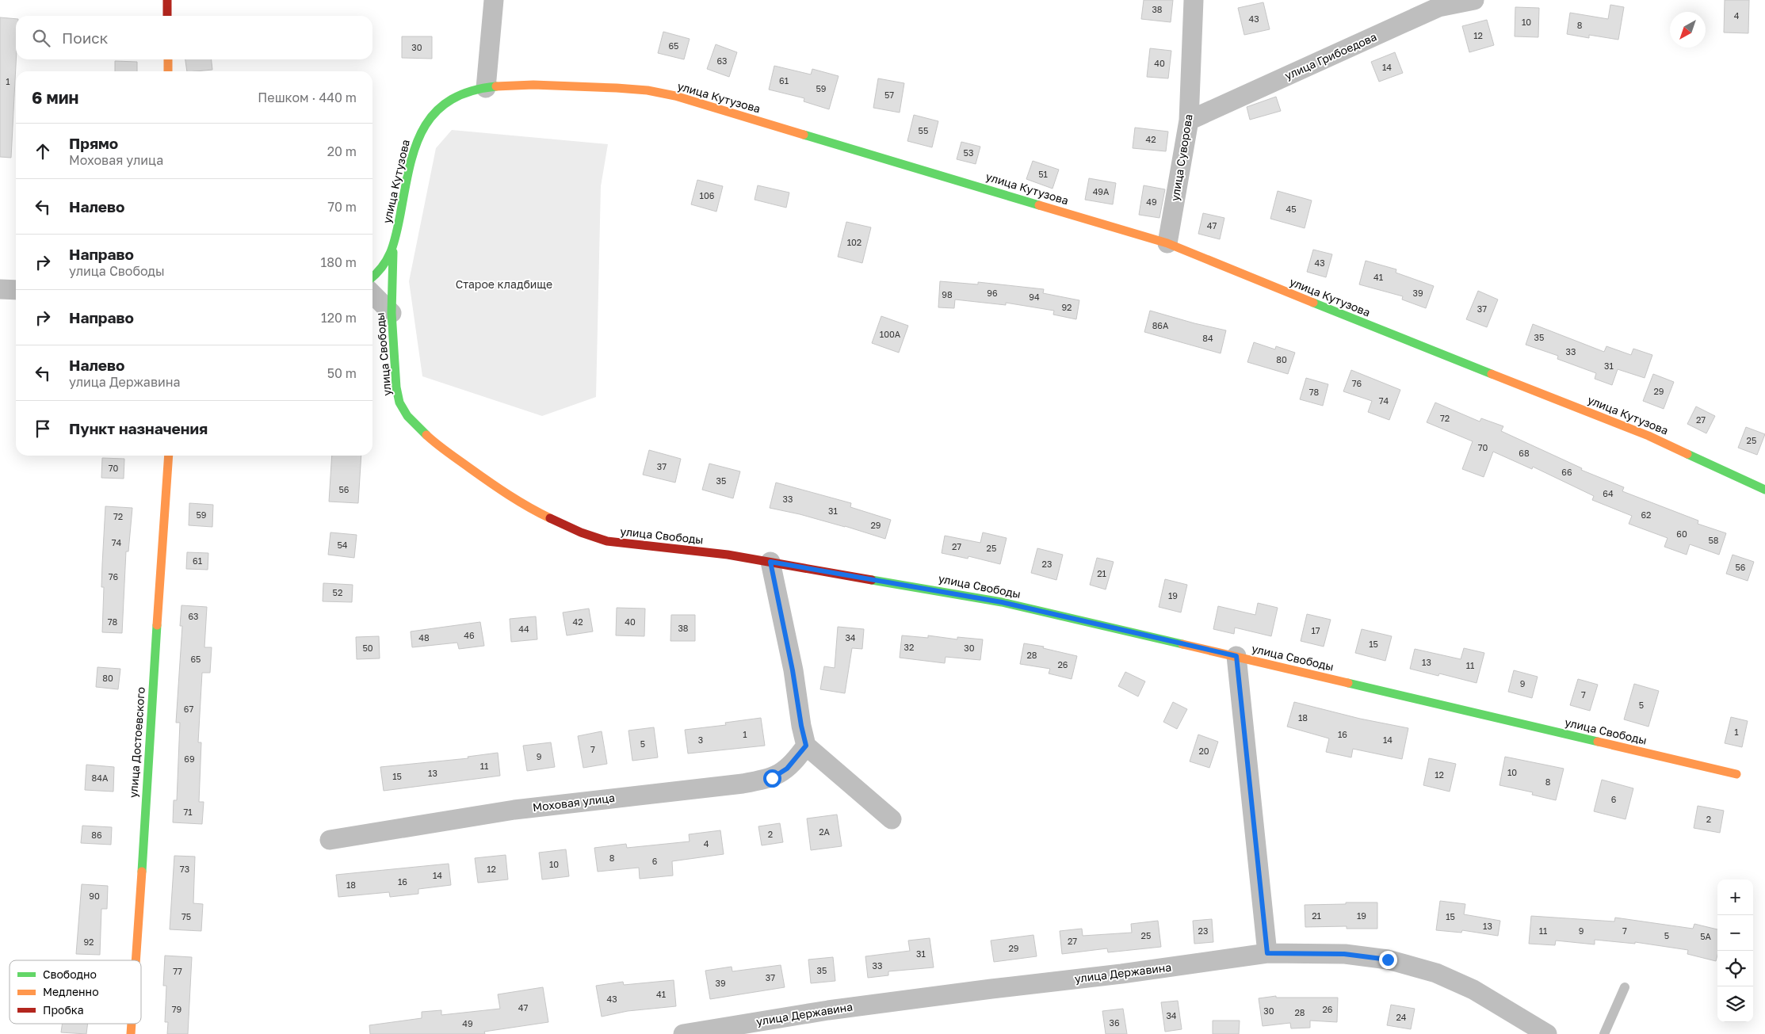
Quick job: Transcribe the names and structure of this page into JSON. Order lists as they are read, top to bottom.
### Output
{
  "streets": {
    "street": [
      "улица Грибоедова",
      "улица Кутузова",
      "улица Суворова",
      "улица Свободы",
      "улица Достоевского",
      "Моховая улица",
      "улица Державина"
    ]
  },
  "crossings": [
    ["улица Грибоедова", "улица Суворова"],
    ["улица Кутузова", "улица Суворова"],
    ["улица Кутузова", "улица Свободы"]
  ],
  "parks": ["Старое кладбище"],
  "house_numbers": [
    "38",
    "4",
    "43",
    "10",
    "8",
    "12",
    "65",
    "30",
    "63",
    "40",
    "14",
    "61",
    "1",
    "59",
    "57",
    "55",
    "42",
    "53",
    "51",
    "49А",
    "106",
    "49",
    "45",
    "47",
    "102",
    "43",
    "41",
    "96",
    "39",
    "98",
    "94",
    "92",
    "37",
    "86А",
    "100А",
    "35",
    "84",
    "33",
    "80",
    "31",
    "76",
    "29",
    "78",
    "74",
    "72",
    "27",
    "25",
    "70",
    "68",
    "37",
    "70",
    "66",
    "35",
    "56",
    "64",
    "33",
    "31",
    "59",
    "62",
    "72",
    "29",
    "60",
    "58",
    "74",
    "54",
    "27",
    "25",
    "61",
    "23",
    "56",
    "21",
    "76",
    "52",
    "19",
    "63",
    "78",
    "42",
    "40",
    "38",
    "44",
    "17",
    "46",
    "48",
    "34",
    "15",
    "32",
    "50",
    "30",
    "28",
    "65",
    "13",
    "26",
    "11",
    "80",
    "9",
    "7",
    "5",
    "67",
    "18",
    "1",
    "1",
    "16",
    "3",
    "14",
    "5",
    "7",
    "20",
    "9",
    "69",
    "11",
    "10",
    "13",
    "12",
    "15",
    "84А",
    "8",
    "6",
    "71",
    "2",
    "2А",
    "2",
    "86",
    "4",
    "8",
    "6",
    "10",
    "73",
    "12",
    "14",
    "16",
    "18",
    "90",
    "21",
    "19",
    "75",
    "15",
    "13",
    "23",
    "11",
    "9",
    "7",
    "25",
    "5",
    "5А",
    "27",
    "92",
    "29",
    "31",
    "33",
    "35",
    "77",
    "37",
    "39",
    "41",
    "43",
    "47",
    "79",
    "26",
    "30",
    "28",
    "34",
    "24",
    "36",
    "49"
  ],
  "legend": ["Свободно", "Медленно", "Пробка"],
  "north": "bottom left",
  "page": {
    "search": "Поиск",
    "heading": ["6 мин", "Пешком · 440 m"],
    "list": [
      ["Прямо", "Моховая улица", "20 m"],
      ["Налево", "70 m"],
      ["Направо", "улица Свободы", "180 m"],
      ["Направо", "120 m"],
      ["Налево", "улица Державина", "50 m"],
      "Пункт назначения"
    ],
    "map_buttons": ["+", "−"]
  }
}
